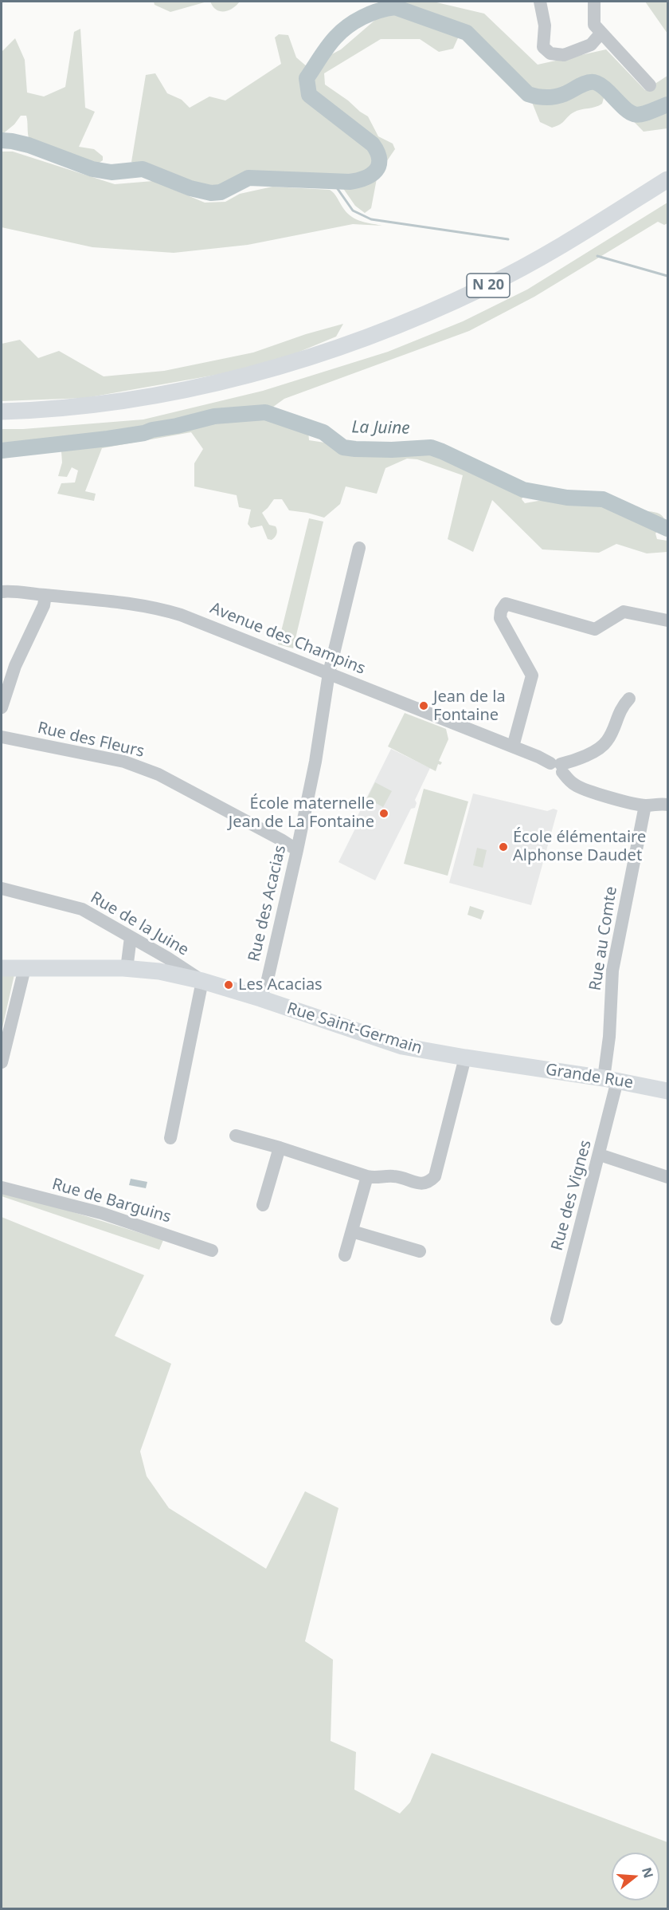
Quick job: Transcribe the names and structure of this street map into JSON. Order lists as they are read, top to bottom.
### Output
{
  "streets": {
    "main road": ["N 20", "Rue Saint-Germain", "Grande Rue"],
    "street": [
      "Avenue des Champins",
      "Rue des Fleurs",
      "Rue des Acacias",
      "Rue de la Juine",
      "Rue au Comte",
      "Rue des Vignes",
      "Rue de Barguins"
    ]
  },
  "crossings": [
    ["Avenue des Champins", "Rue des Acacias"],
    ["Avenue des Champins", "Rue au Comte"],
    ["Rue des Fleurs", "Rue des Acacias"],
    ["Rue des Acacias", "Rue Saint-Germain"],
    ["Rue de la Juine", "Rue Saint-Germain"],
    ["Rue au Comte", "Grande Rue"],
    ["Rue au Comte", "Rue des Vignes"],
    ["Rue Saint-Germain", "Grande Rue"],
    ["Grande Rue", "Rue des Vignes"]
  ],
  "water": ["La Juine"],
  "places": [
    "Jean de la Fontaine",
    "École maternelle Jean de La Fontaine",
    "École élémentaire Alphonse Daudet",
    "Les Acacias"
  ],
  "north": "right"
}
